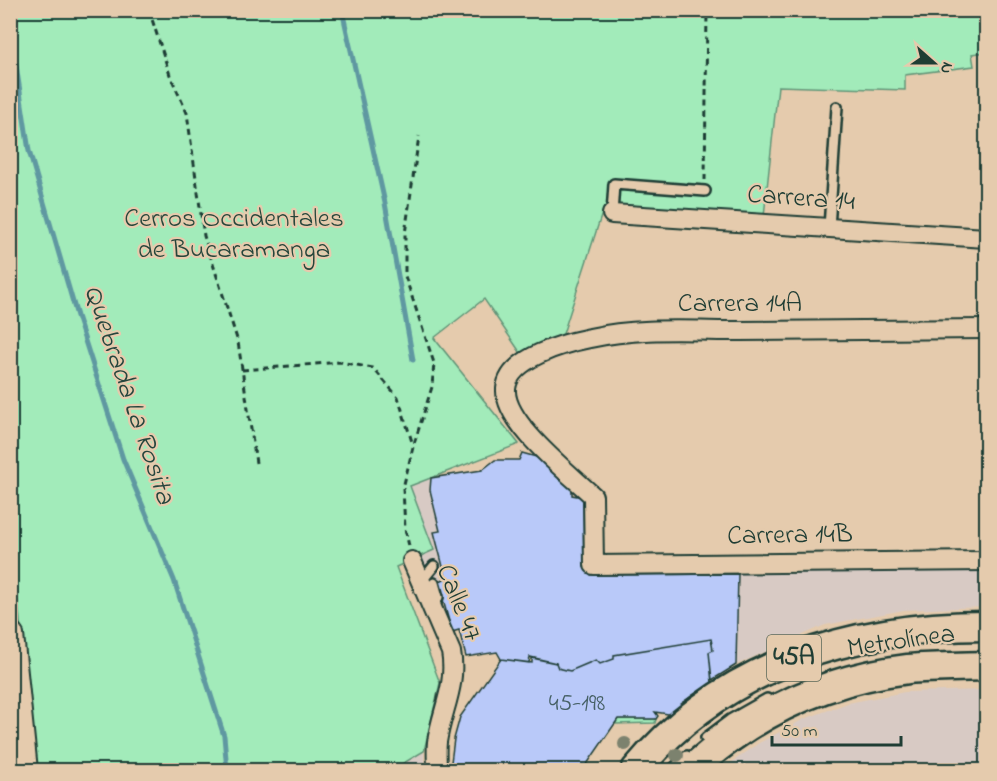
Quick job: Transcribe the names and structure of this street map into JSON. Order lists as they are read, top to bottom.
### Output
{
  "streets": {
    "main road": ["45A"],
    "street": [
      "Carrera 14",
      "Carrera 14A",
      "Carrera 14B",
      "Calle 47"
    ],
    "lane": ["Metrolínea"]
  },
  "crossings": [
    ["Carrera 14A", "Carrera 14B"]
  ],
  "water": ["Quebrada La Rosita"],
  "parks": ["Cerros Occidentales de Bucaramanga"],
  "house_numbers": ["45-198"],
  "scale_bar": "50 m",
  "north": "right"
}
